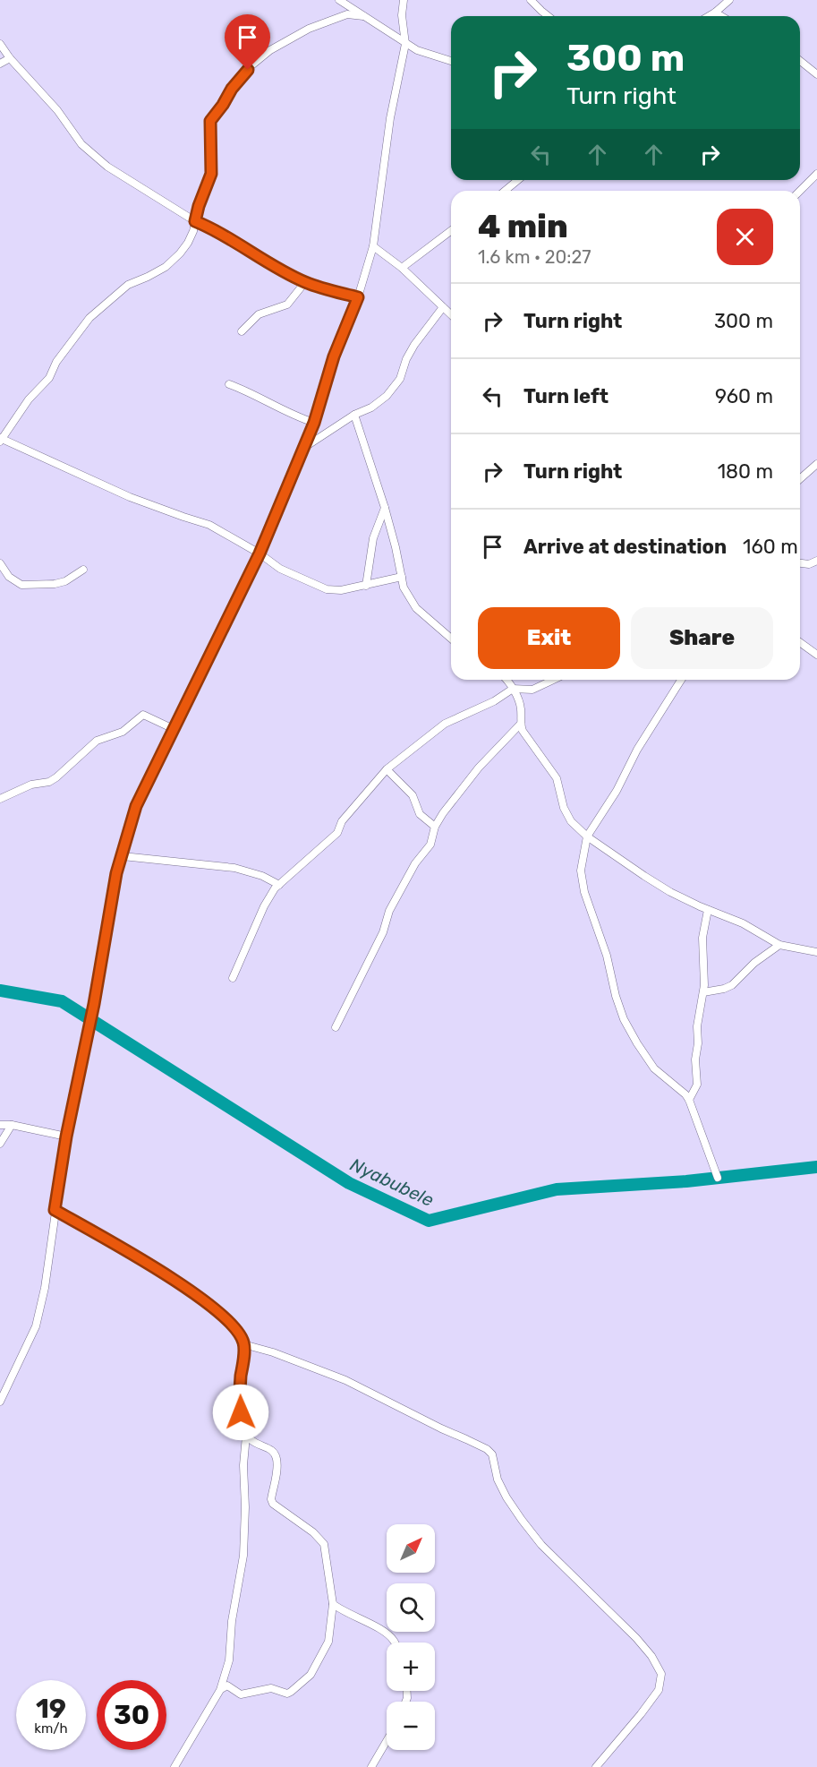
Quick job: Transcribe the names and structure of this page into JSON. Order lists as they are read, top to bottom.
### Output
{
  "water": ["Nyabubele"],
  "north": "top right",
  "page": {
    "turn": ["300 m", "Turn right"],
    "heading": ["4 min", "1.6 km · 20:27"],
    "list": [
      {
        "name": "Turn right",
        "value": "300 m"
      },
      {
        "name": "Turn left",
        "value": "960 m"
      },
      {
        "name": "Turn right",
        "value": "180 m"
      },
      {
        "name": "Arrive at destination",
        "value": "160 m"
      }
    ],
    "buttons": ["Exit", "Share"],
    "map_buttons": ["+", "−"],
    "speed": "19 km/h",
    "limit": "30"
  }
}
